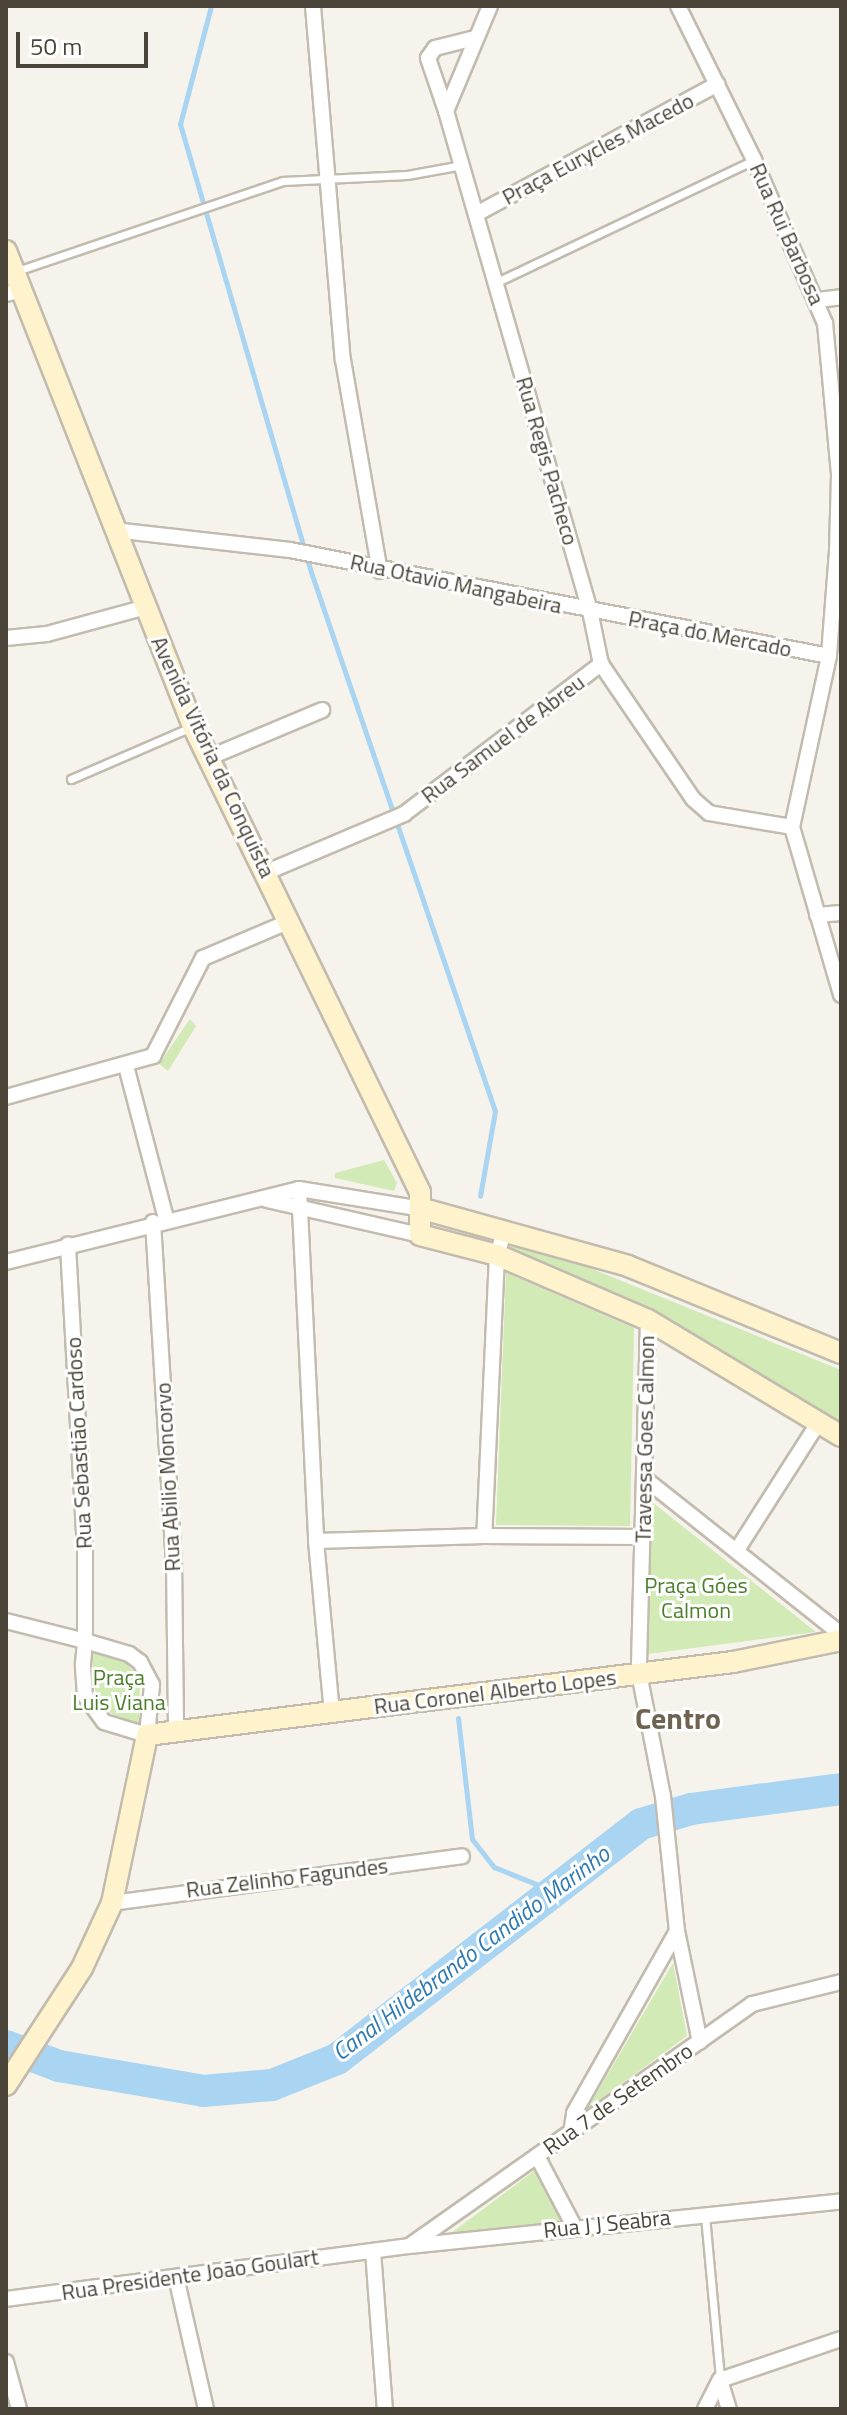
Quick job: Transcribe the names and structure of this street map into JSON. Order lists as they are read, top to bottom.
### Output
{
  "streets": {
    "main road": ["Avenida Vitória da Conquista", "Rua Coronel Alberto Lopes"],
    "street": [
      "Praça Eurycles Macedo",
      "Rua Rui Barbosa",
      "Rua Regis Pacheco",
      "Rua Otavio Mangabeira",
      "Praça do Mercado",
      "Rua Samuel de Abreu",
      "Travessa Goes Calmon",
      "Rua Sebastião Cardoso",
      "Rua Abilio Moncorvo",
      "Rua Zelinho Fagundes",
      "Rua 7 de Setembro",
      "Rua J J Seabra",
      "Rua Presidente João Goulart"
    ]
  },
  "crossings": [
    ["Praça Eurycles Macedo", "Rua Rui Barbosa"],
    ["Praça Eurycles Macedo", "Rua Regis Pacheco"],
    ["Rua Rui Barbosa", "Rua Regis Pacheco"],
    ["Rua Rui Barbosa", "Praça do Mercado"],
    ["Rua Regis Pacheco", "Rua Otavio Mangabeira"],
    ["Rua Regis Pacheco", "Praça do Mercado"],
    ["Rua Regis Pacheco", "Rua Samuel de Abreu"],
    ["Rua Otavio Mangabeira", "Praça do Mercado"],
    ["Rua Otavio Mangabeira", "Avenida Vitória da Conquista"],
    ["Rua Samuel de Abreu", "Avenida Vitória da Conquista"],
    ["Travessa Goes Calmon", "Rua Coronel Alberto Lopes"],
    ["Travessa Goes Calmon", "Rua 7 de Setembro"],
    ["Rua Abilio Moncorvo", "Rua Coronel Alberto Lopes"],
    ["Rua 7 de Setembro", "Rua J J Seabra"],
    ["Rua J J Seabra", "Rua Presidente João Goulart"]
  ],
  "districts": ["Centro"],
  "water": ["Canal Hildebrando Candido Marinho"],
  "parks": ["Praça Góes Calmon", "Praça Luis Viana"],
  "scale_bar": "50 m"
}
